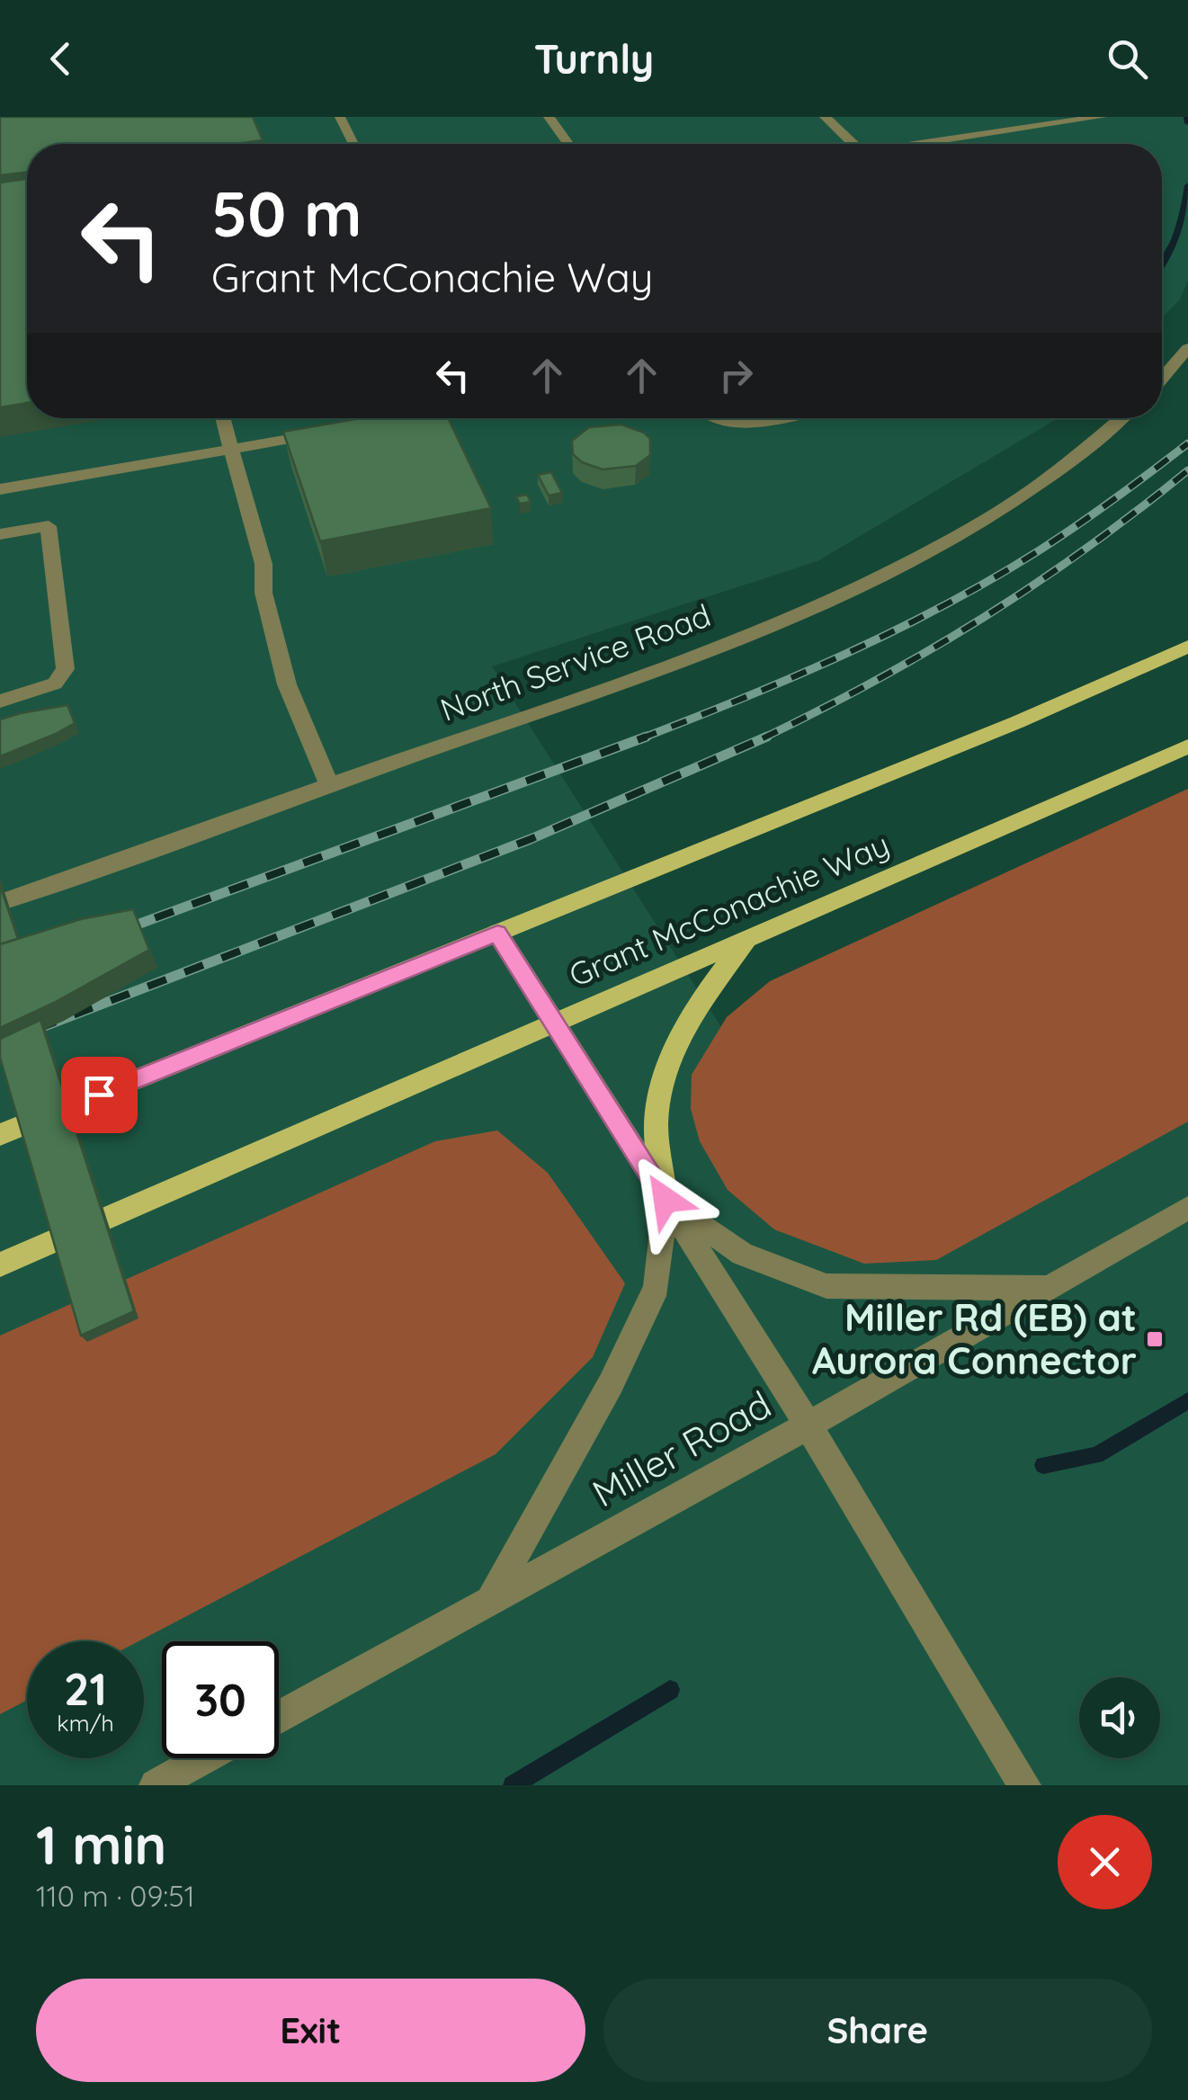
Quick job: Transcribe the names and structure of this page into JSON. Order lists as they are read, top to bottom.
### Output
{
  "streets": {
    "main road": ["Grant McConachie Way"],
    "street": ["North Service Road", "Miller Road"]
  },
  "places": {
    "transit": ["Miller Rd (EB) at Aurora Connector"]
  },
  "page": {
    "header": "Turnly",
    "turn": ["50 m", "Grant McConachie Way"],
    "speed": "21 km/h",
    "limit": "30",
    "heading": ["1 min", "110 m · 09:51"],
    "buttons": ["Exit", "Share"]
  }
}
